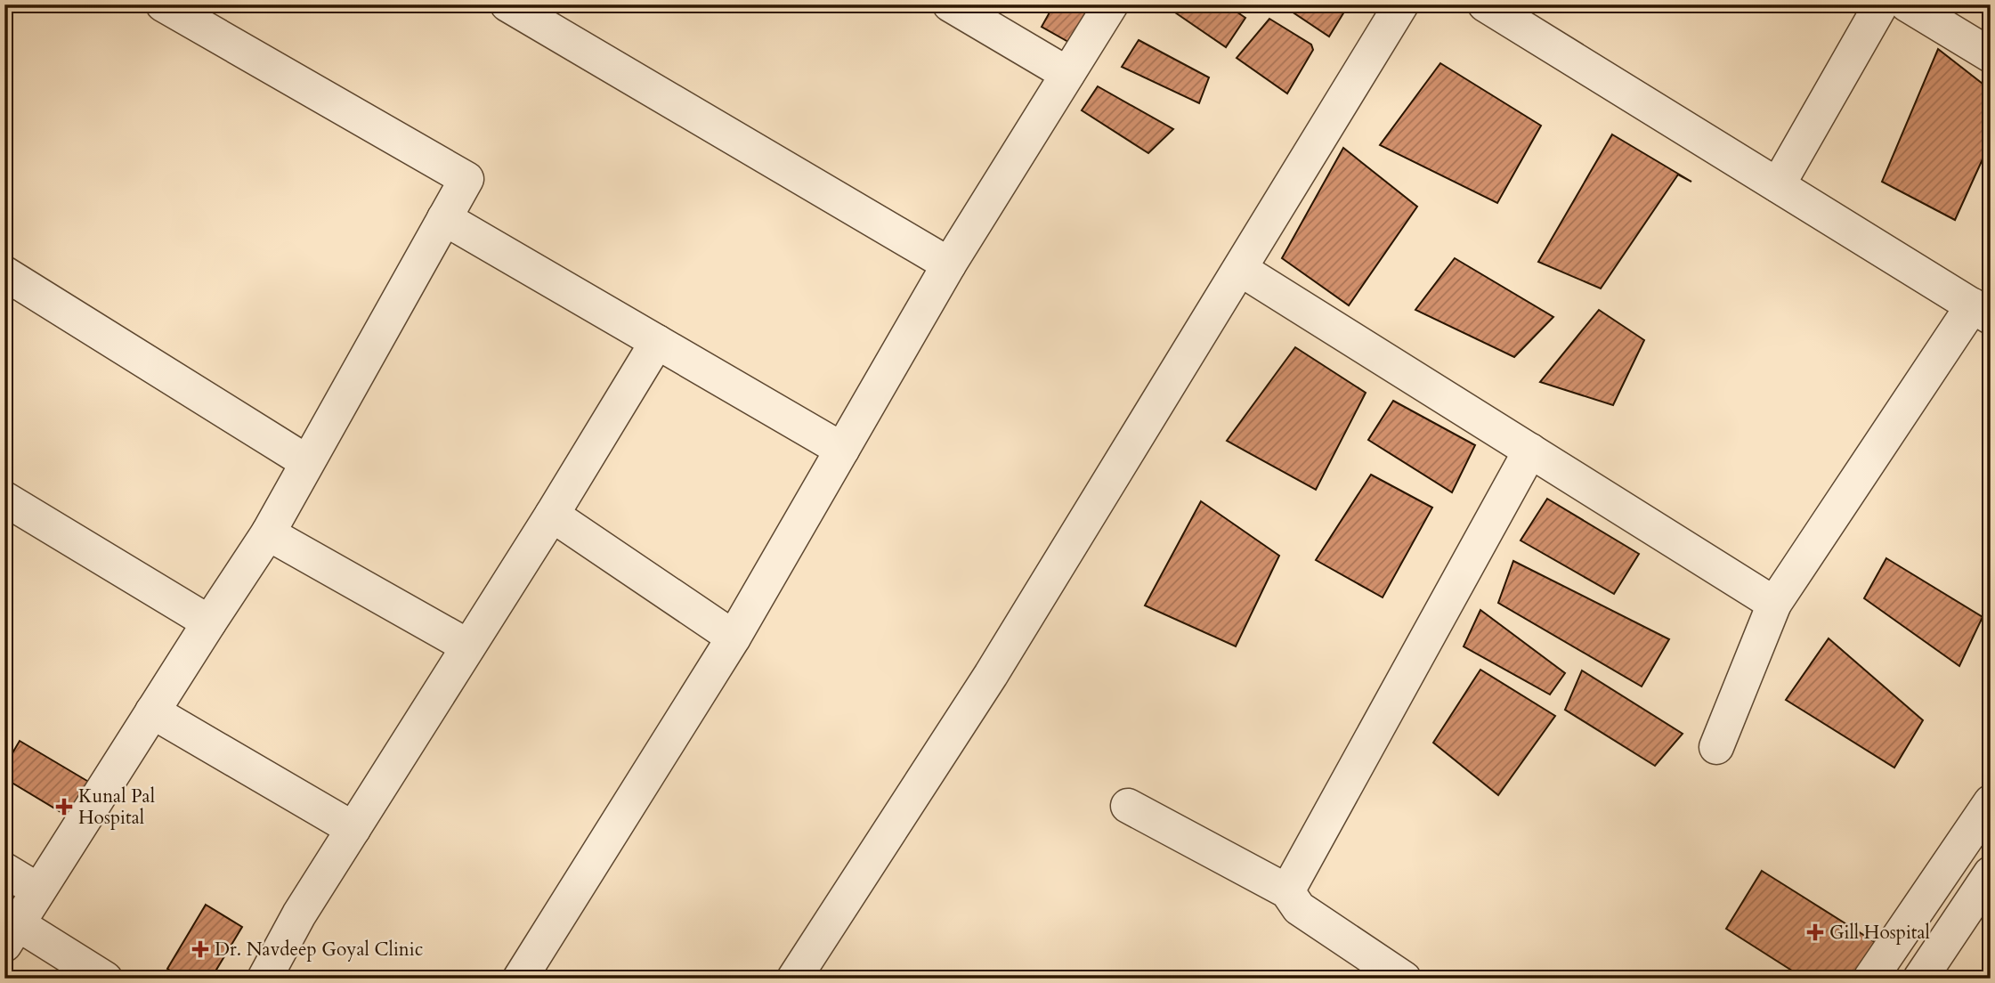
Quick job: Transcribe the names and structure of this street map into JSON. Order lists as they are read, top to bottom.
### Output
{
  "places": {
    "health": ["Kunal Pal Hospital", "Gill Hospital", "Dr. Navdeep Goyal Clinic"]
  }
}
